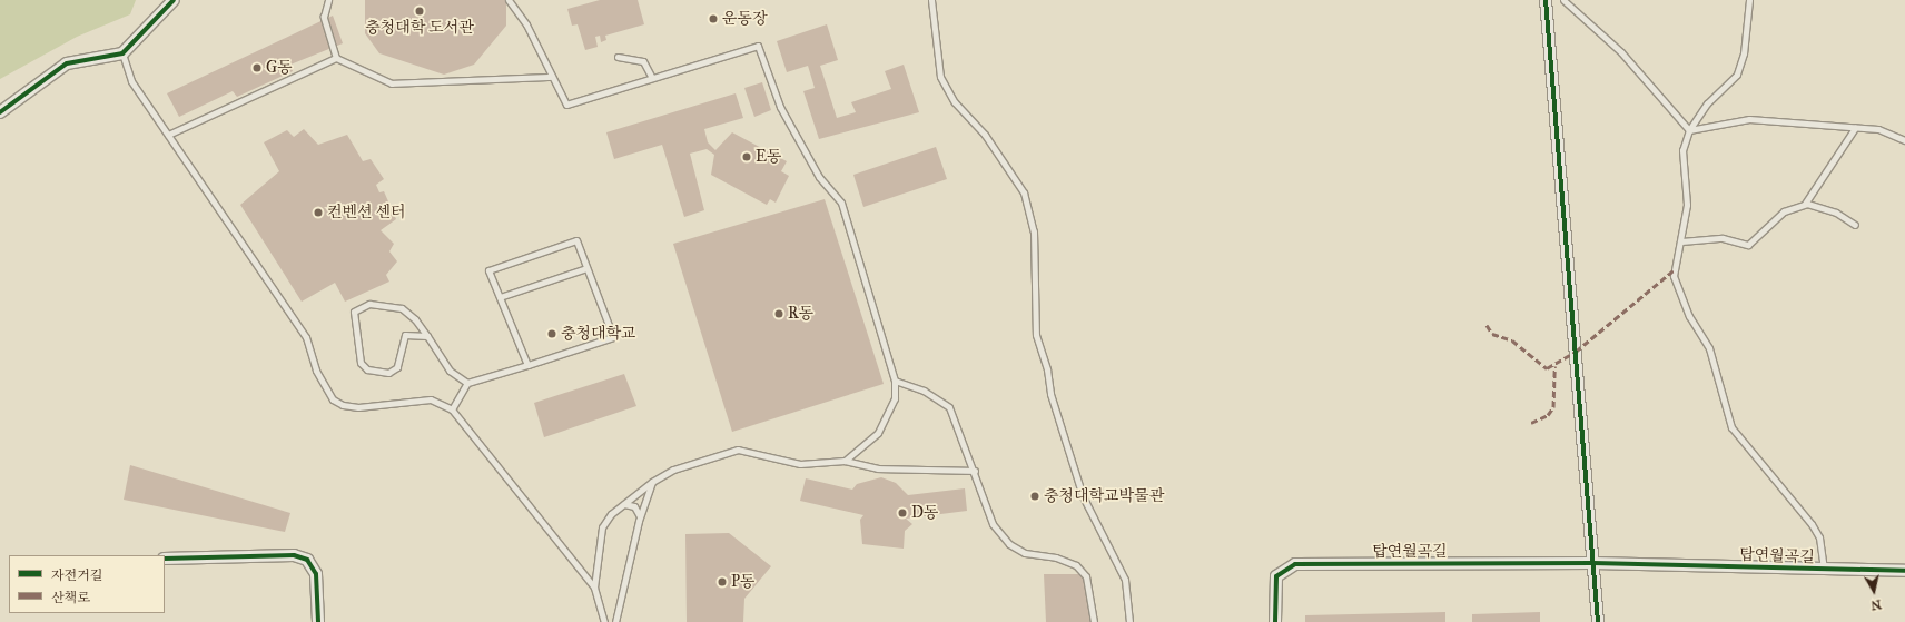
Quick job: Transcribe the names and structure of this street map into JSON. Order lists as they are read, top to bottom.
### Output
{
  "streets": {
    "street": ["탑연월곡길"]
  },
  "places": [
    "충청대학 도서관",
    "운동장",
    "G동",
    "E동",
    "컨벤션 센터",
    "R동",
    "충청대학교",
    "충청대학교박물관",
    "D동",
    "P동"
  ],
  "legend": ["자전거길", "산책로"],
  "north": "bottom"
}
